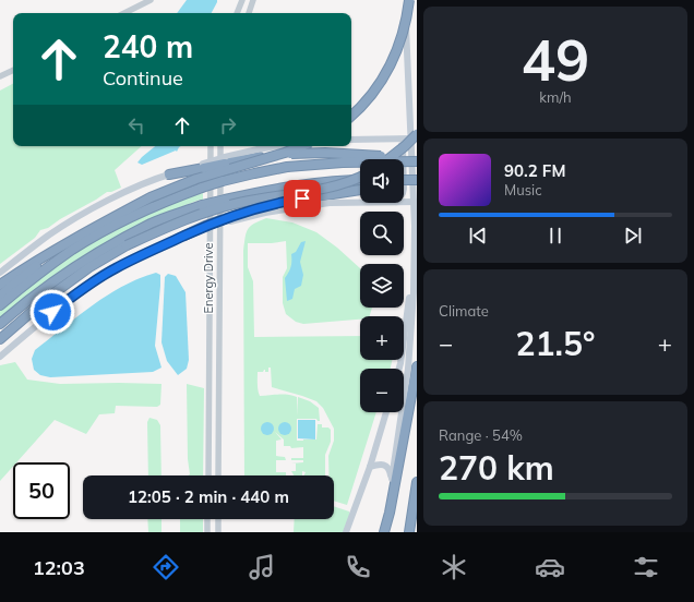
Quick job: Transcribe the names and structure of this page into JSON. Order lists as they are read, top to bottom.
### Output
{
  "streets": {
    "street": ["Energy Drive"]
  },
  "page": {
    "tile": [
      ["49", "km/h"],
      "Climate",
      ["Range · 54%", "270 km"]
    ],
    "turn": ["240 m", "Continue"],
    "song": ["90.2 FM", "Music"],
    "map_buttons": ["+", "−"],
    "heat": ["−", "21.5°", "+"],
    "limit": "50",
    "trip": "12:05 · 2 min · 440 m",
    "tabs": "12:03"
  }
}
